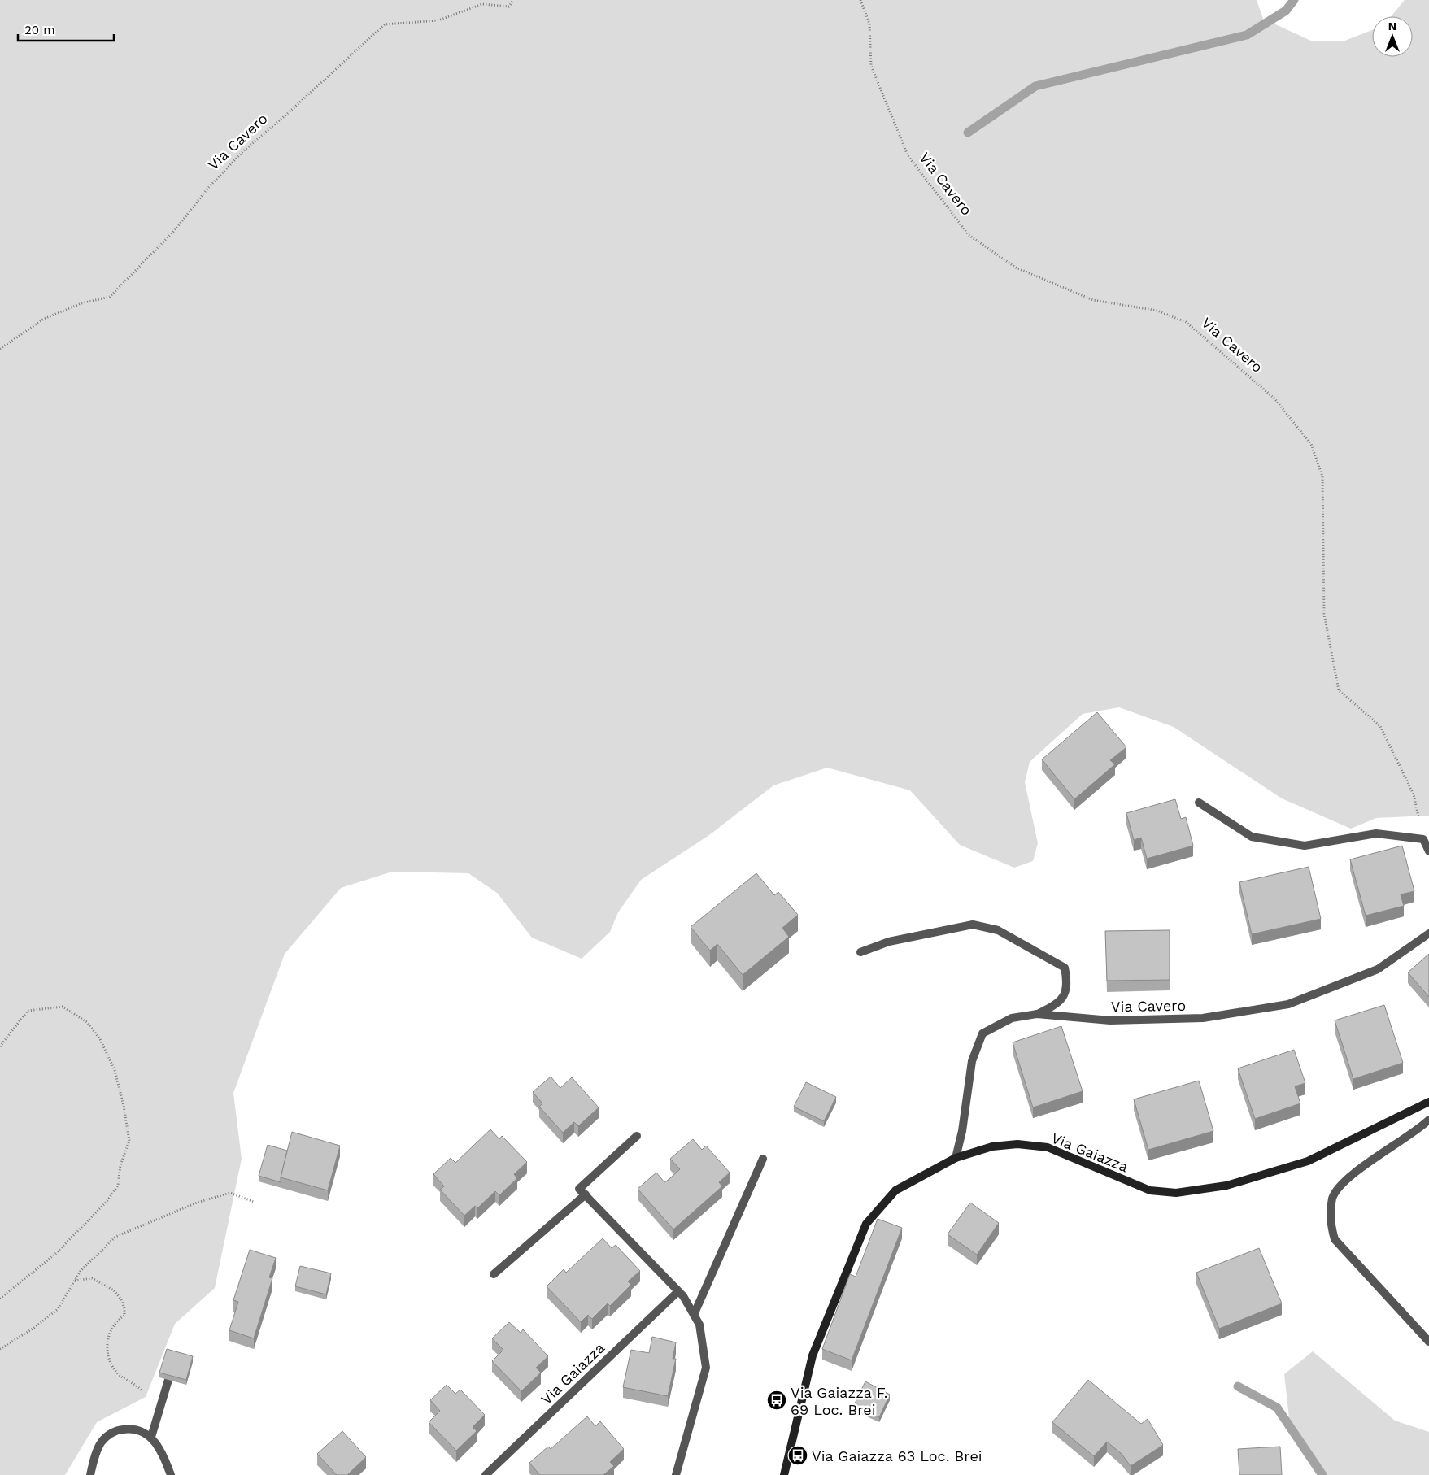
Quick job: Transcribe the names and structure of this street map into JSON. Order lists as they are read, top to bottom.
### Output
{
  "streets": {
    "main road": ["Via Gaiazza"],
    "street": ["Via Cavero"]
  },
  "crossings": [
    ["Via Cavero", "Via Gaiazza"]
  ],
  "places": {
    "bus stop": ["Via Gaiazza F. 69 Loc. Brei", "Via Gaiazza 63 Loc. Brei"]
  },
  "scale_bar": "20 m",
  "north": "top"
}
